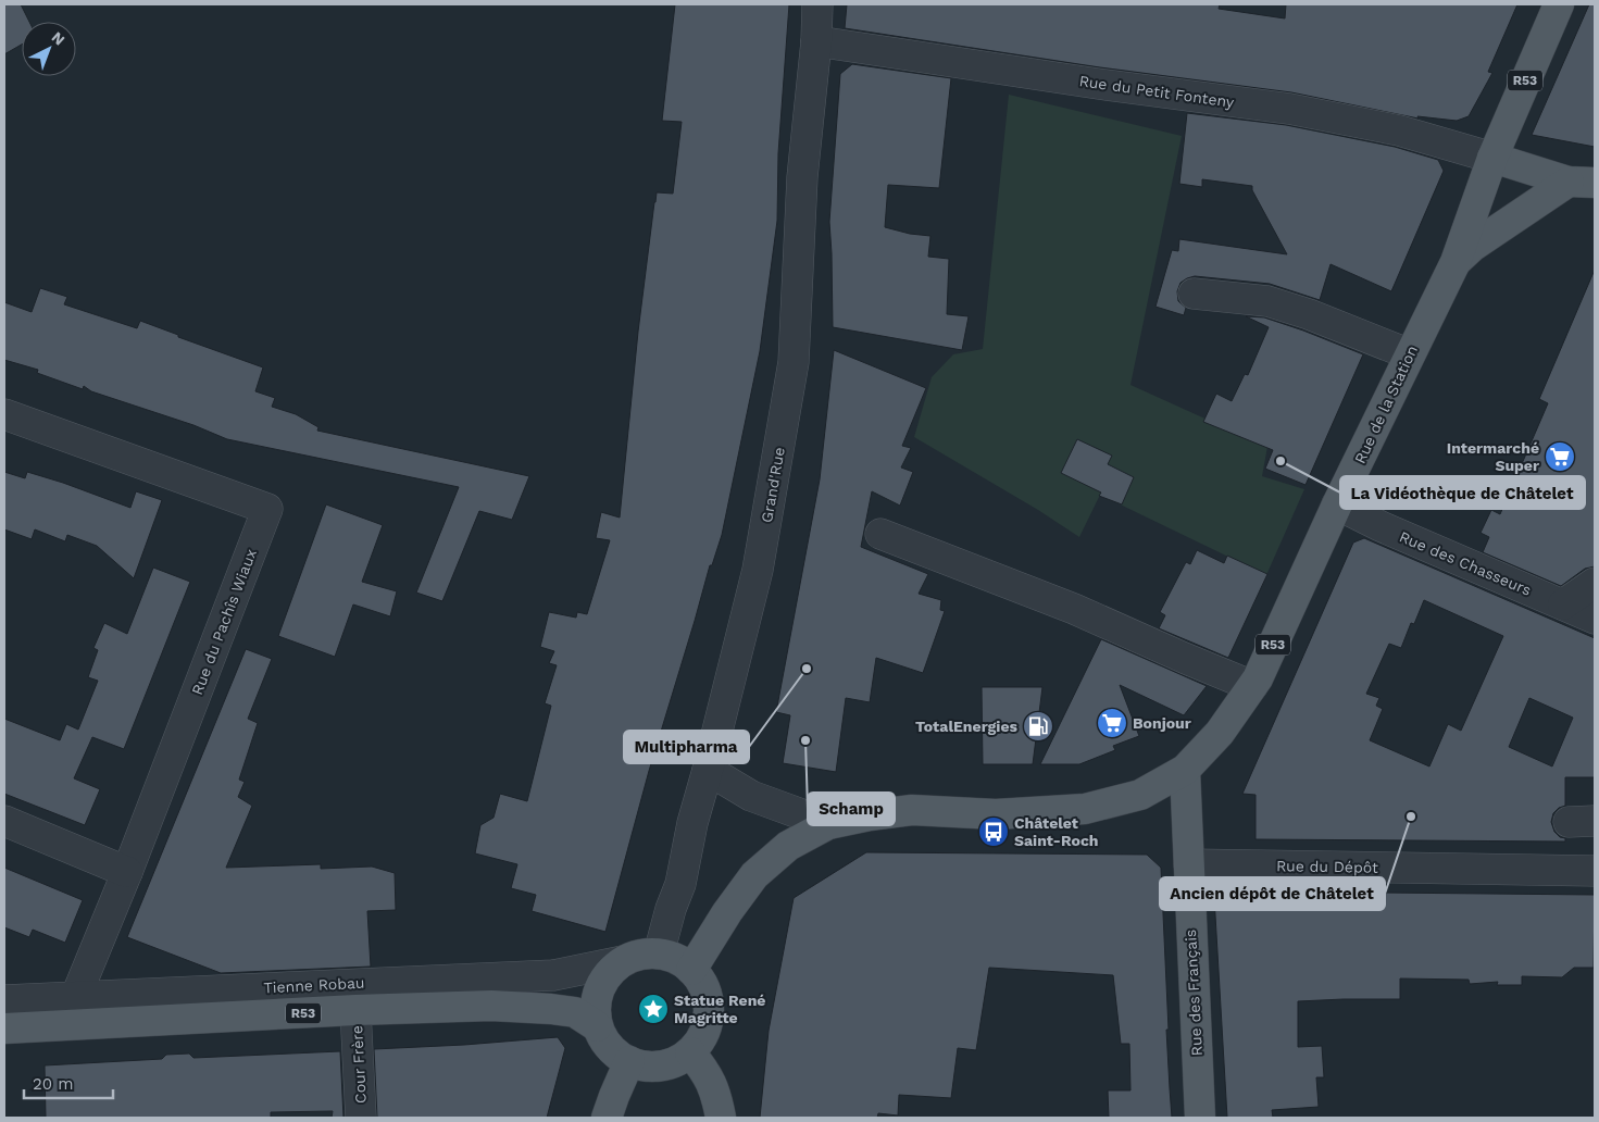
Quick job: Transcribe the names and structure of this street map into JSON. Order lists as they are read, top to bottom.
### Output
{
  "streets": {
    "main road": [
      "R53",
      "Rue de la Station",
      "Tienne Robau",
      "Rue des Français"
    ],
    "street": [
      "Rue du Petit Fonteny",
      "Grand'Rue",
      "Rue des Chasseurs",
      "Rue du Pachîs Wiaux",
      "Rue du Dépôt",
      "Cour Frère"
    ]
  },
  "crossings": [
    ["R53", "Rue de la Station"],
    ["R53", "Grand'Rue"],
    ["R53", "Tienne Robau"],
    ["Rue du Petit Fonteny", "Rue de la Station"],
    ["Rue du Petit Fonteny", "Grand'Rue"],
    ["Rue de la Station", "Grand'Rue"],
    ["Rue de la Station", "Rue des Chasseurs"],
    ["Rue de la Station", "Tienne Robau"],
    ["Rue de la Station", "Rue des Français"],
    ["Grand'Rue", "Tienne Robau"],
    ["Rue du Pachîs Wiaux", "Tienne Robau"],
    ["Rue du Dépôt", "Rue des Français"],
    ["Tienne Robau", "Cour Frère"]
  ],
  "places": {
    "supermarket": ["Intermarché Super", "Bonjour"],
    "other": [
      "La Vidéothèque de Châtelet",
      "Multipharma",
      "Schamp",
      "Ancien dépôt de Châtelet"
    ],
    "fuel station": ["TotalEnergies"],
    "bus stop": ["Châtelet Saint-Roch"],
    "place": ["Statue René Magritte"]
  },
  "scale_bar": "20 m",
  "north": "top right"
}
